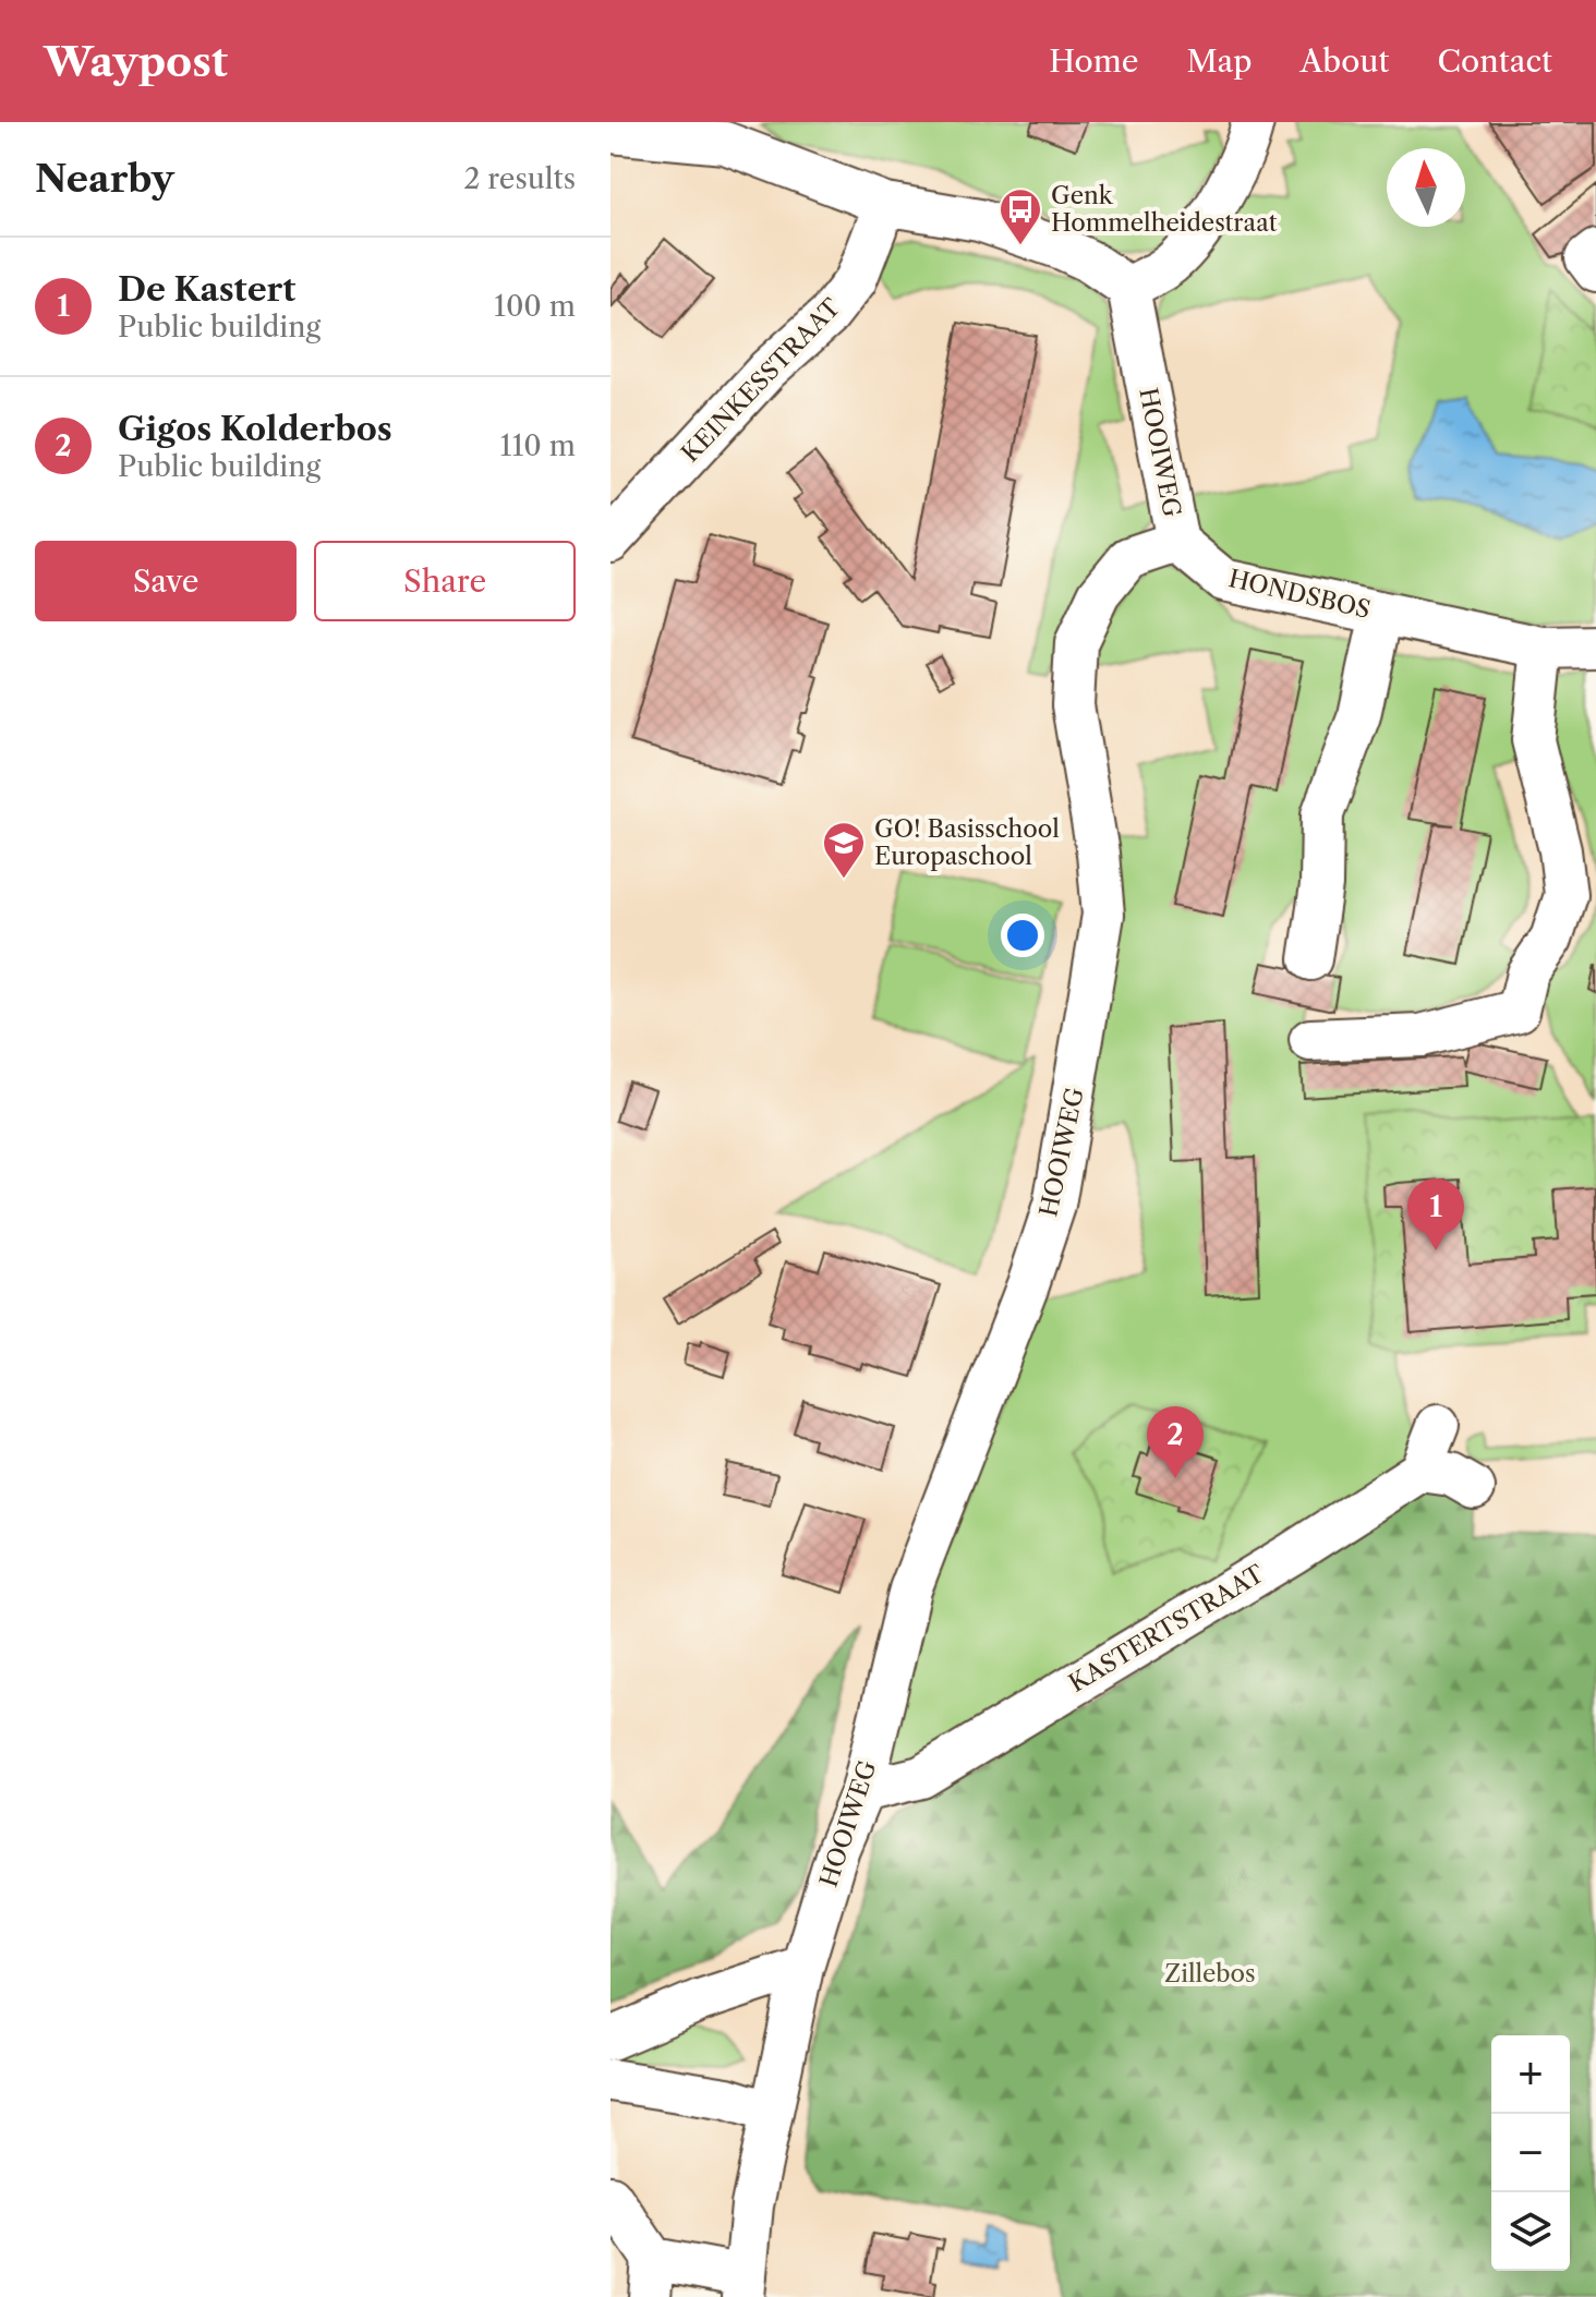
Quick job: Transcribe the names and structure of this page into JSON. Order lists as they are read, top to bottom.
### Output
{
  "streets": {
    "street": [
      "KEINKESSTRAAT",
      "HOOIWEG",
      "HONDSBOS",
      "KASTERTSTRAAT"
    ]
  },
  "crossings": [
    ["HOOIWEG", "HONDSBOS"],
    ["HOOIWEG", "KASTERTSTRAAT"]
  ],
  "parks": ["Zillebos"],
  "places": {
    "bus stop": ["Genk Hommelheidestraat"],
    "school or university": ["GO! Basisschool Europaschool"]
  },
  "north": "top",
  "page": {
    "header": "Waypost",
    "nav": [
      "Home",
      "Map",
      "About",
      "Contact"
    ],
    "heading": ["Nearby", "2 results"],
    "list": [
      {
        "mark": "1",
        "name": "De Kastert",
        "note": "Public building",
        "value": "100 m"
      },
      {
        "mark": "2",
        "name": "Gigos Kolderbos",
        "note": "Public building",
        "value": "110 m"
      }
    ],
    "buttons": ["Save", "Share"],
    "pins": ["1", "2"],
    "map_buttons": ["+", "−"]
  }
}
